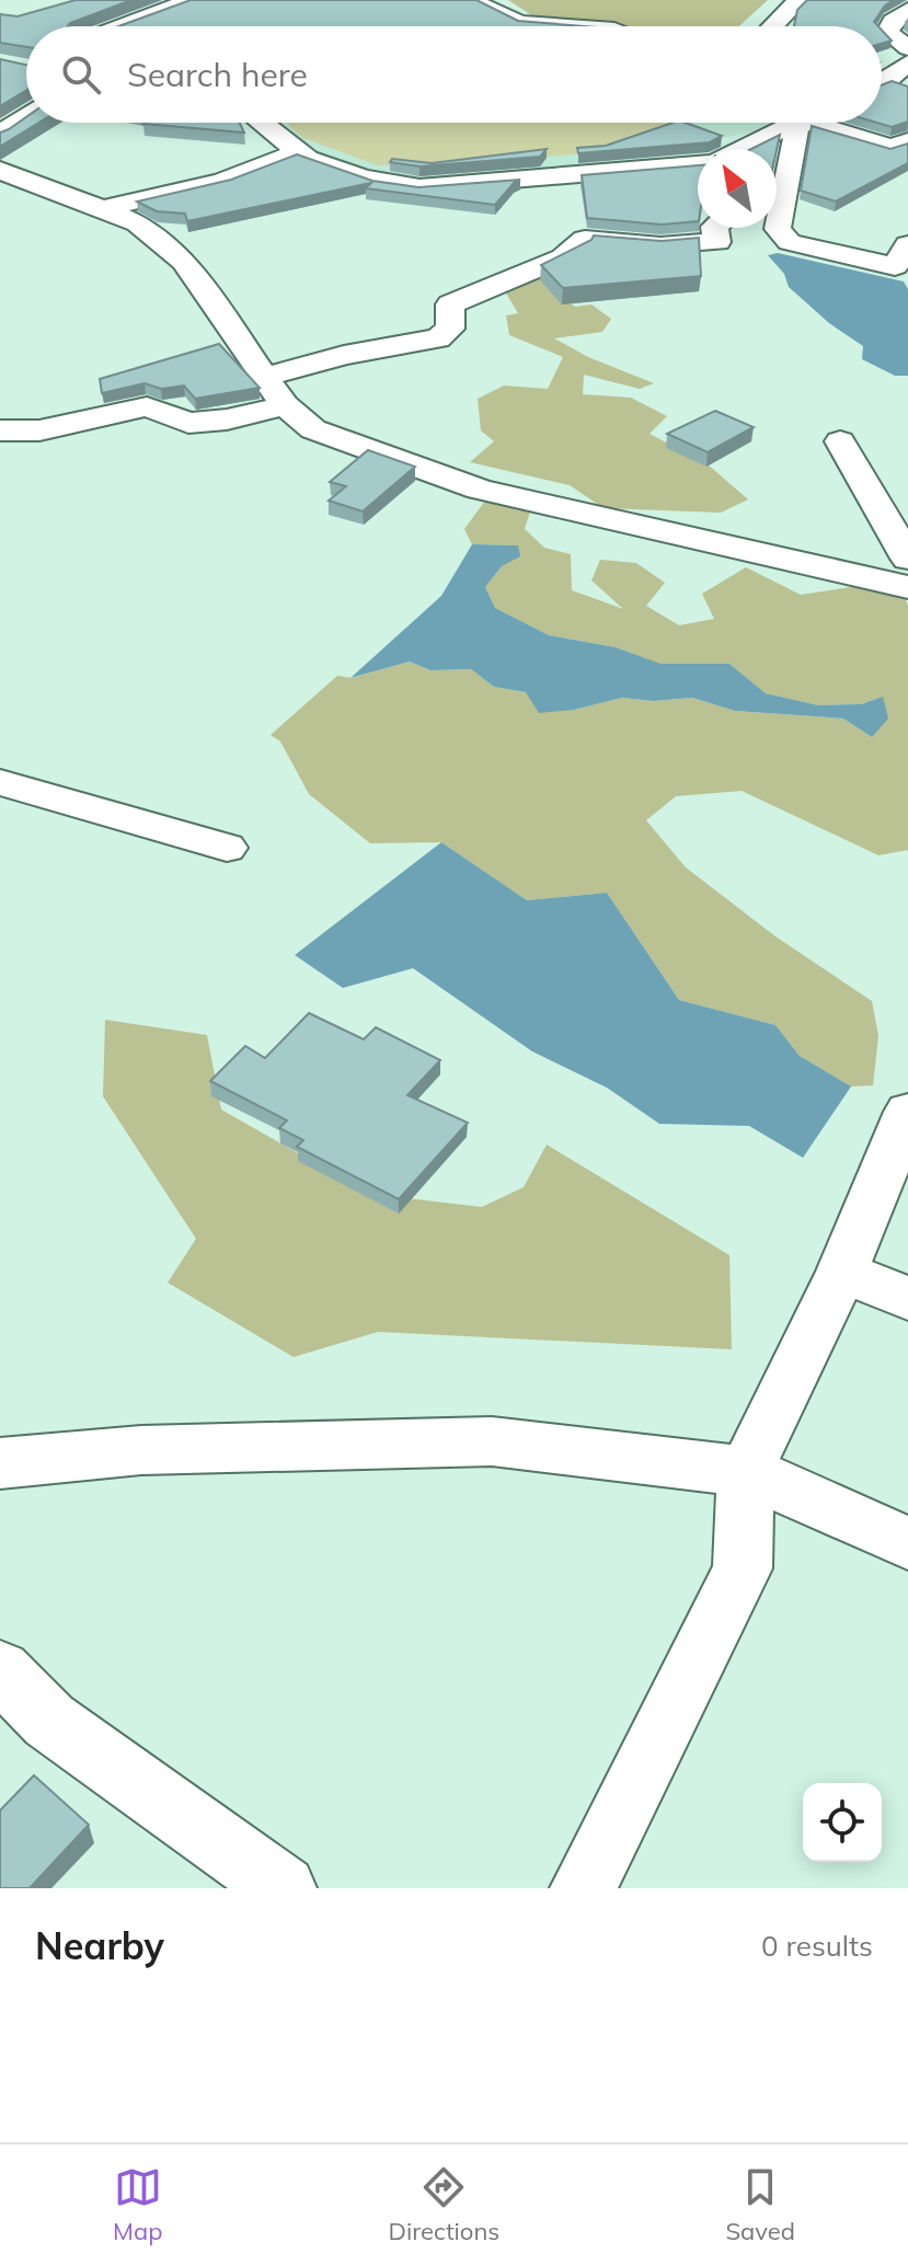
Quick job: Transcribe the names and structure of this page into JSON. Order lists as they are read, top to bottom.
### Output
{
  "north": "top left",
  "page": {
    "search": "Search here",
    "heading": ["Nearby", "0 results"],
    "nav": ["Map", "Directions", "Saved"]
  }
}
